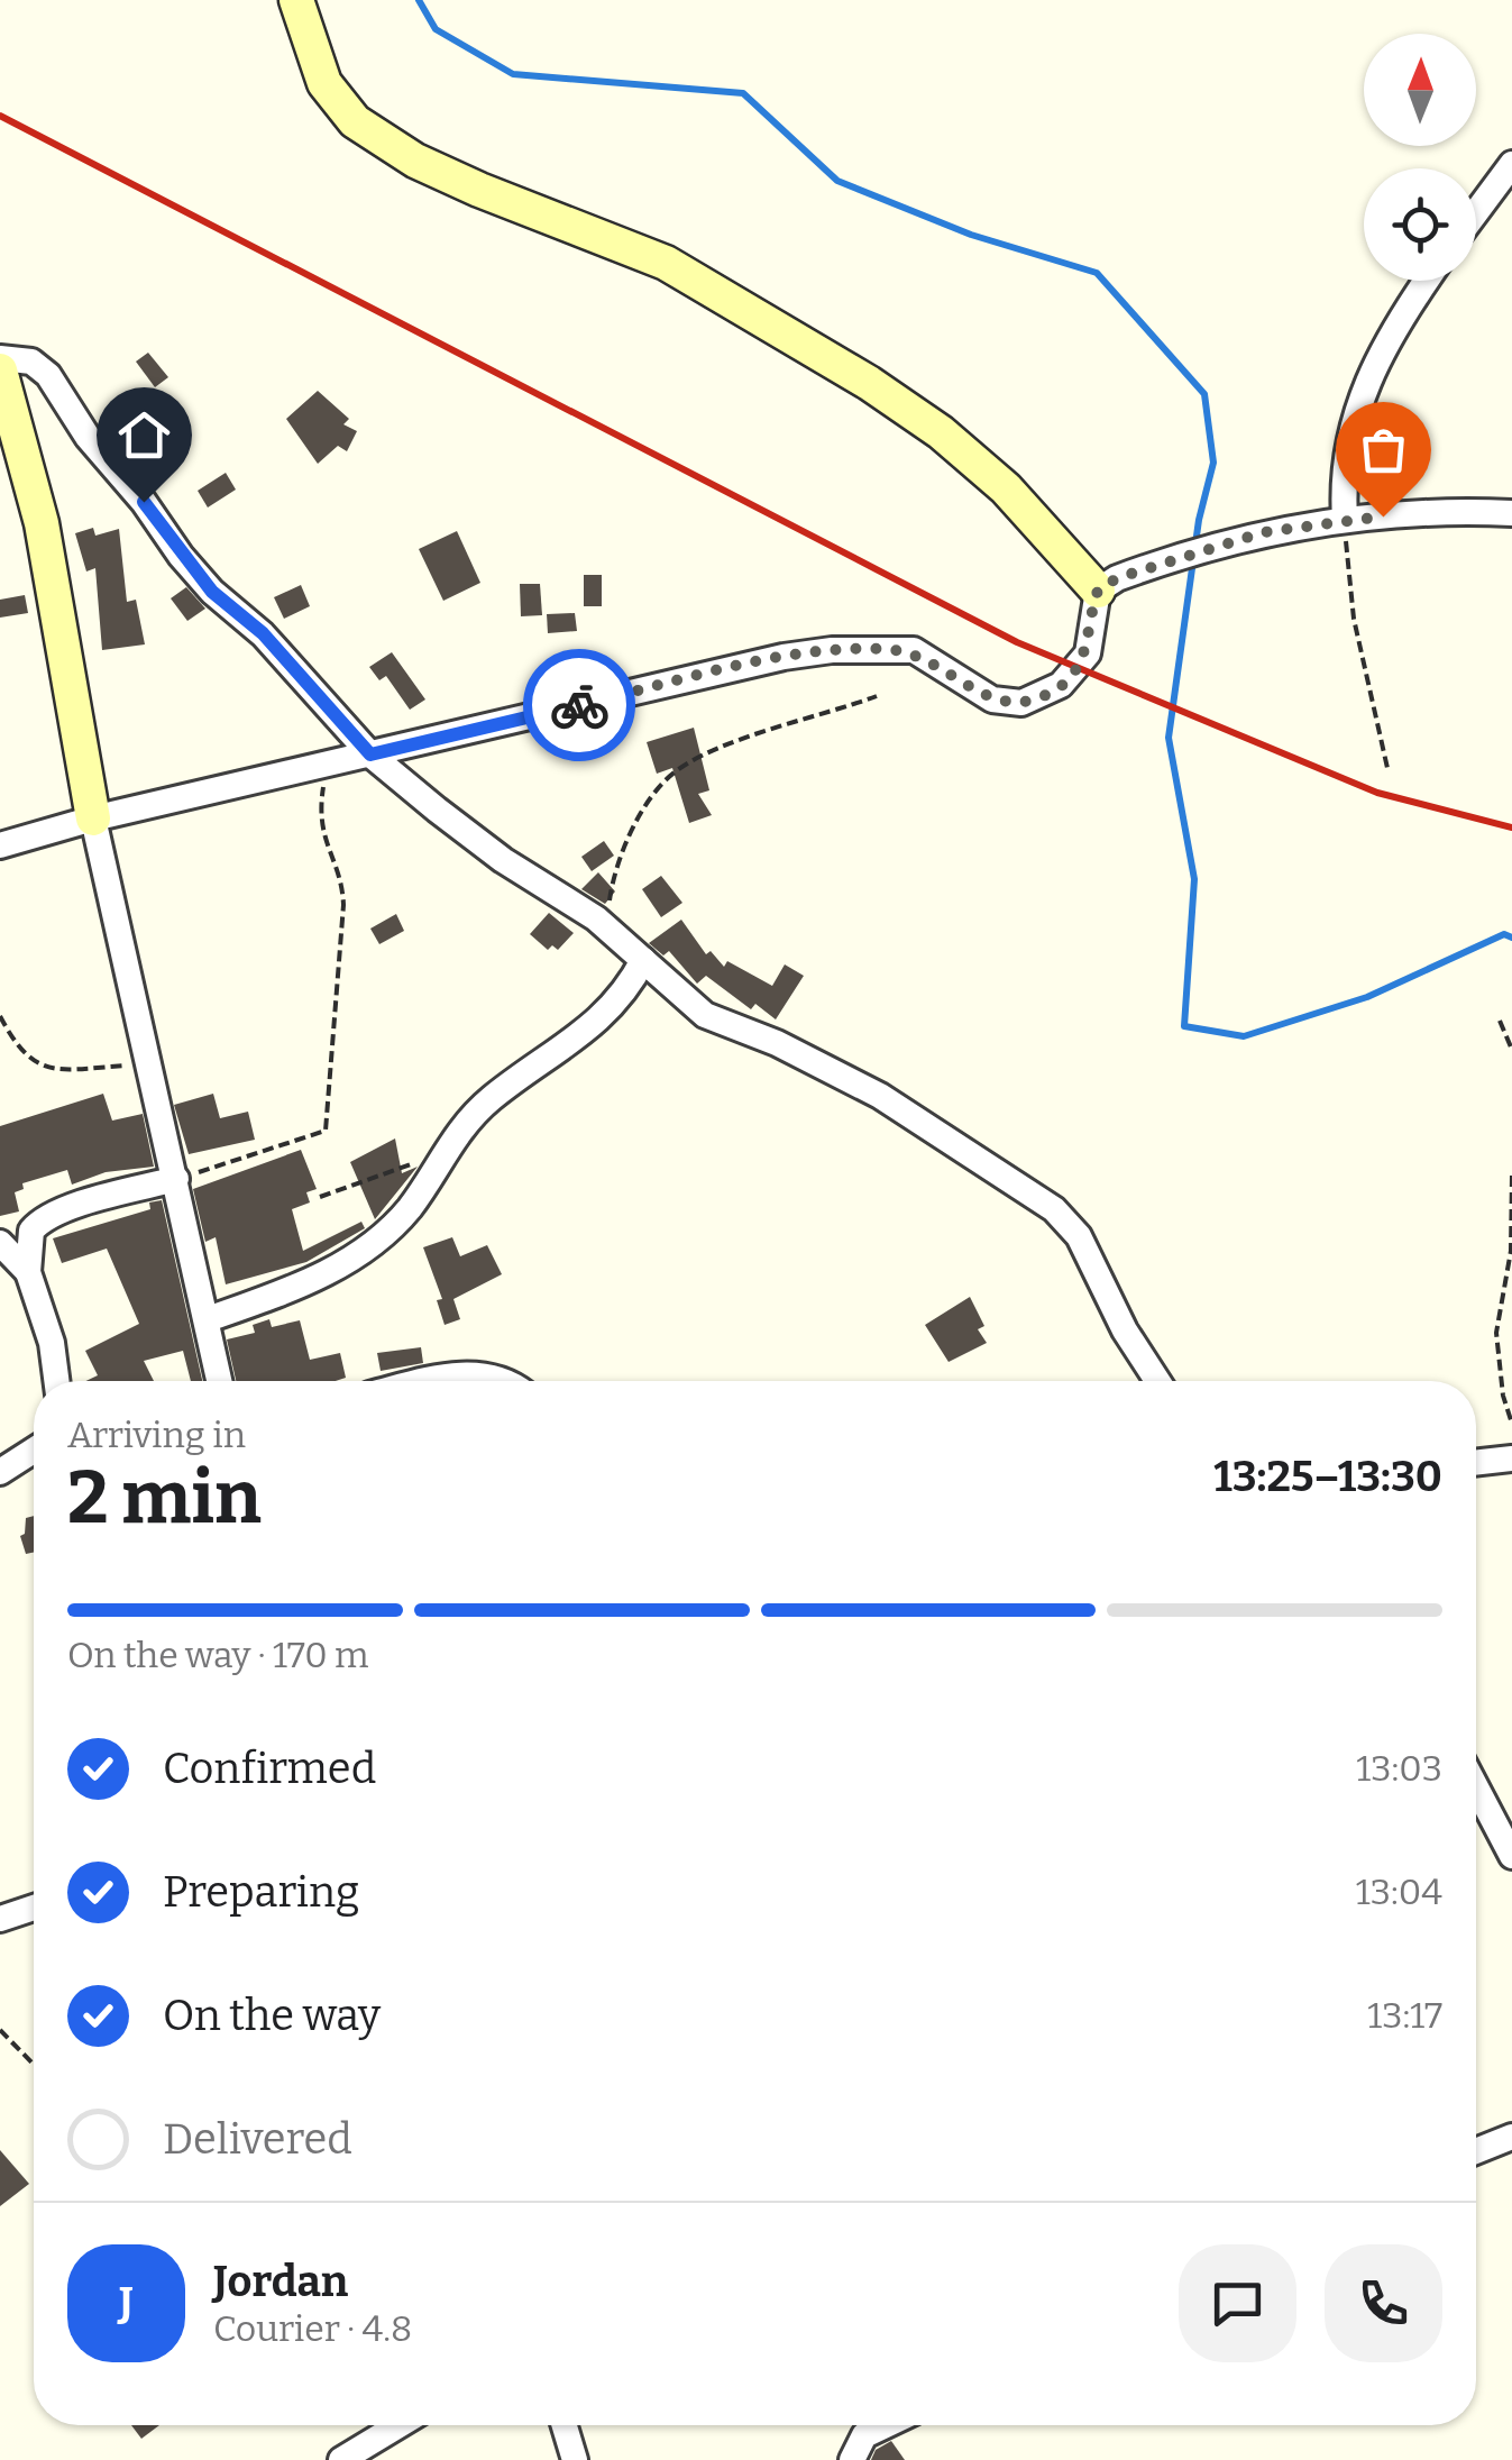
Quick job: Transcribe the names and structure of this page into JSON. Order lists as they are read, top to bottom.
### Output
{
  "north": "top",
  "page": {
    "heading": ["2 min", "Arriving in", "13:25–13:30"],
    "panel": ["Jordan", "Courier · 4.8"],
    "bar": "On the way · 170 m",
    "list": [
      ["Confirmed", "13:03"],
      ["Preparing", "13:04"],
      ["On the way", "13:17"],
      "Delivered"
    ],
    "round": "J"
  }
}
